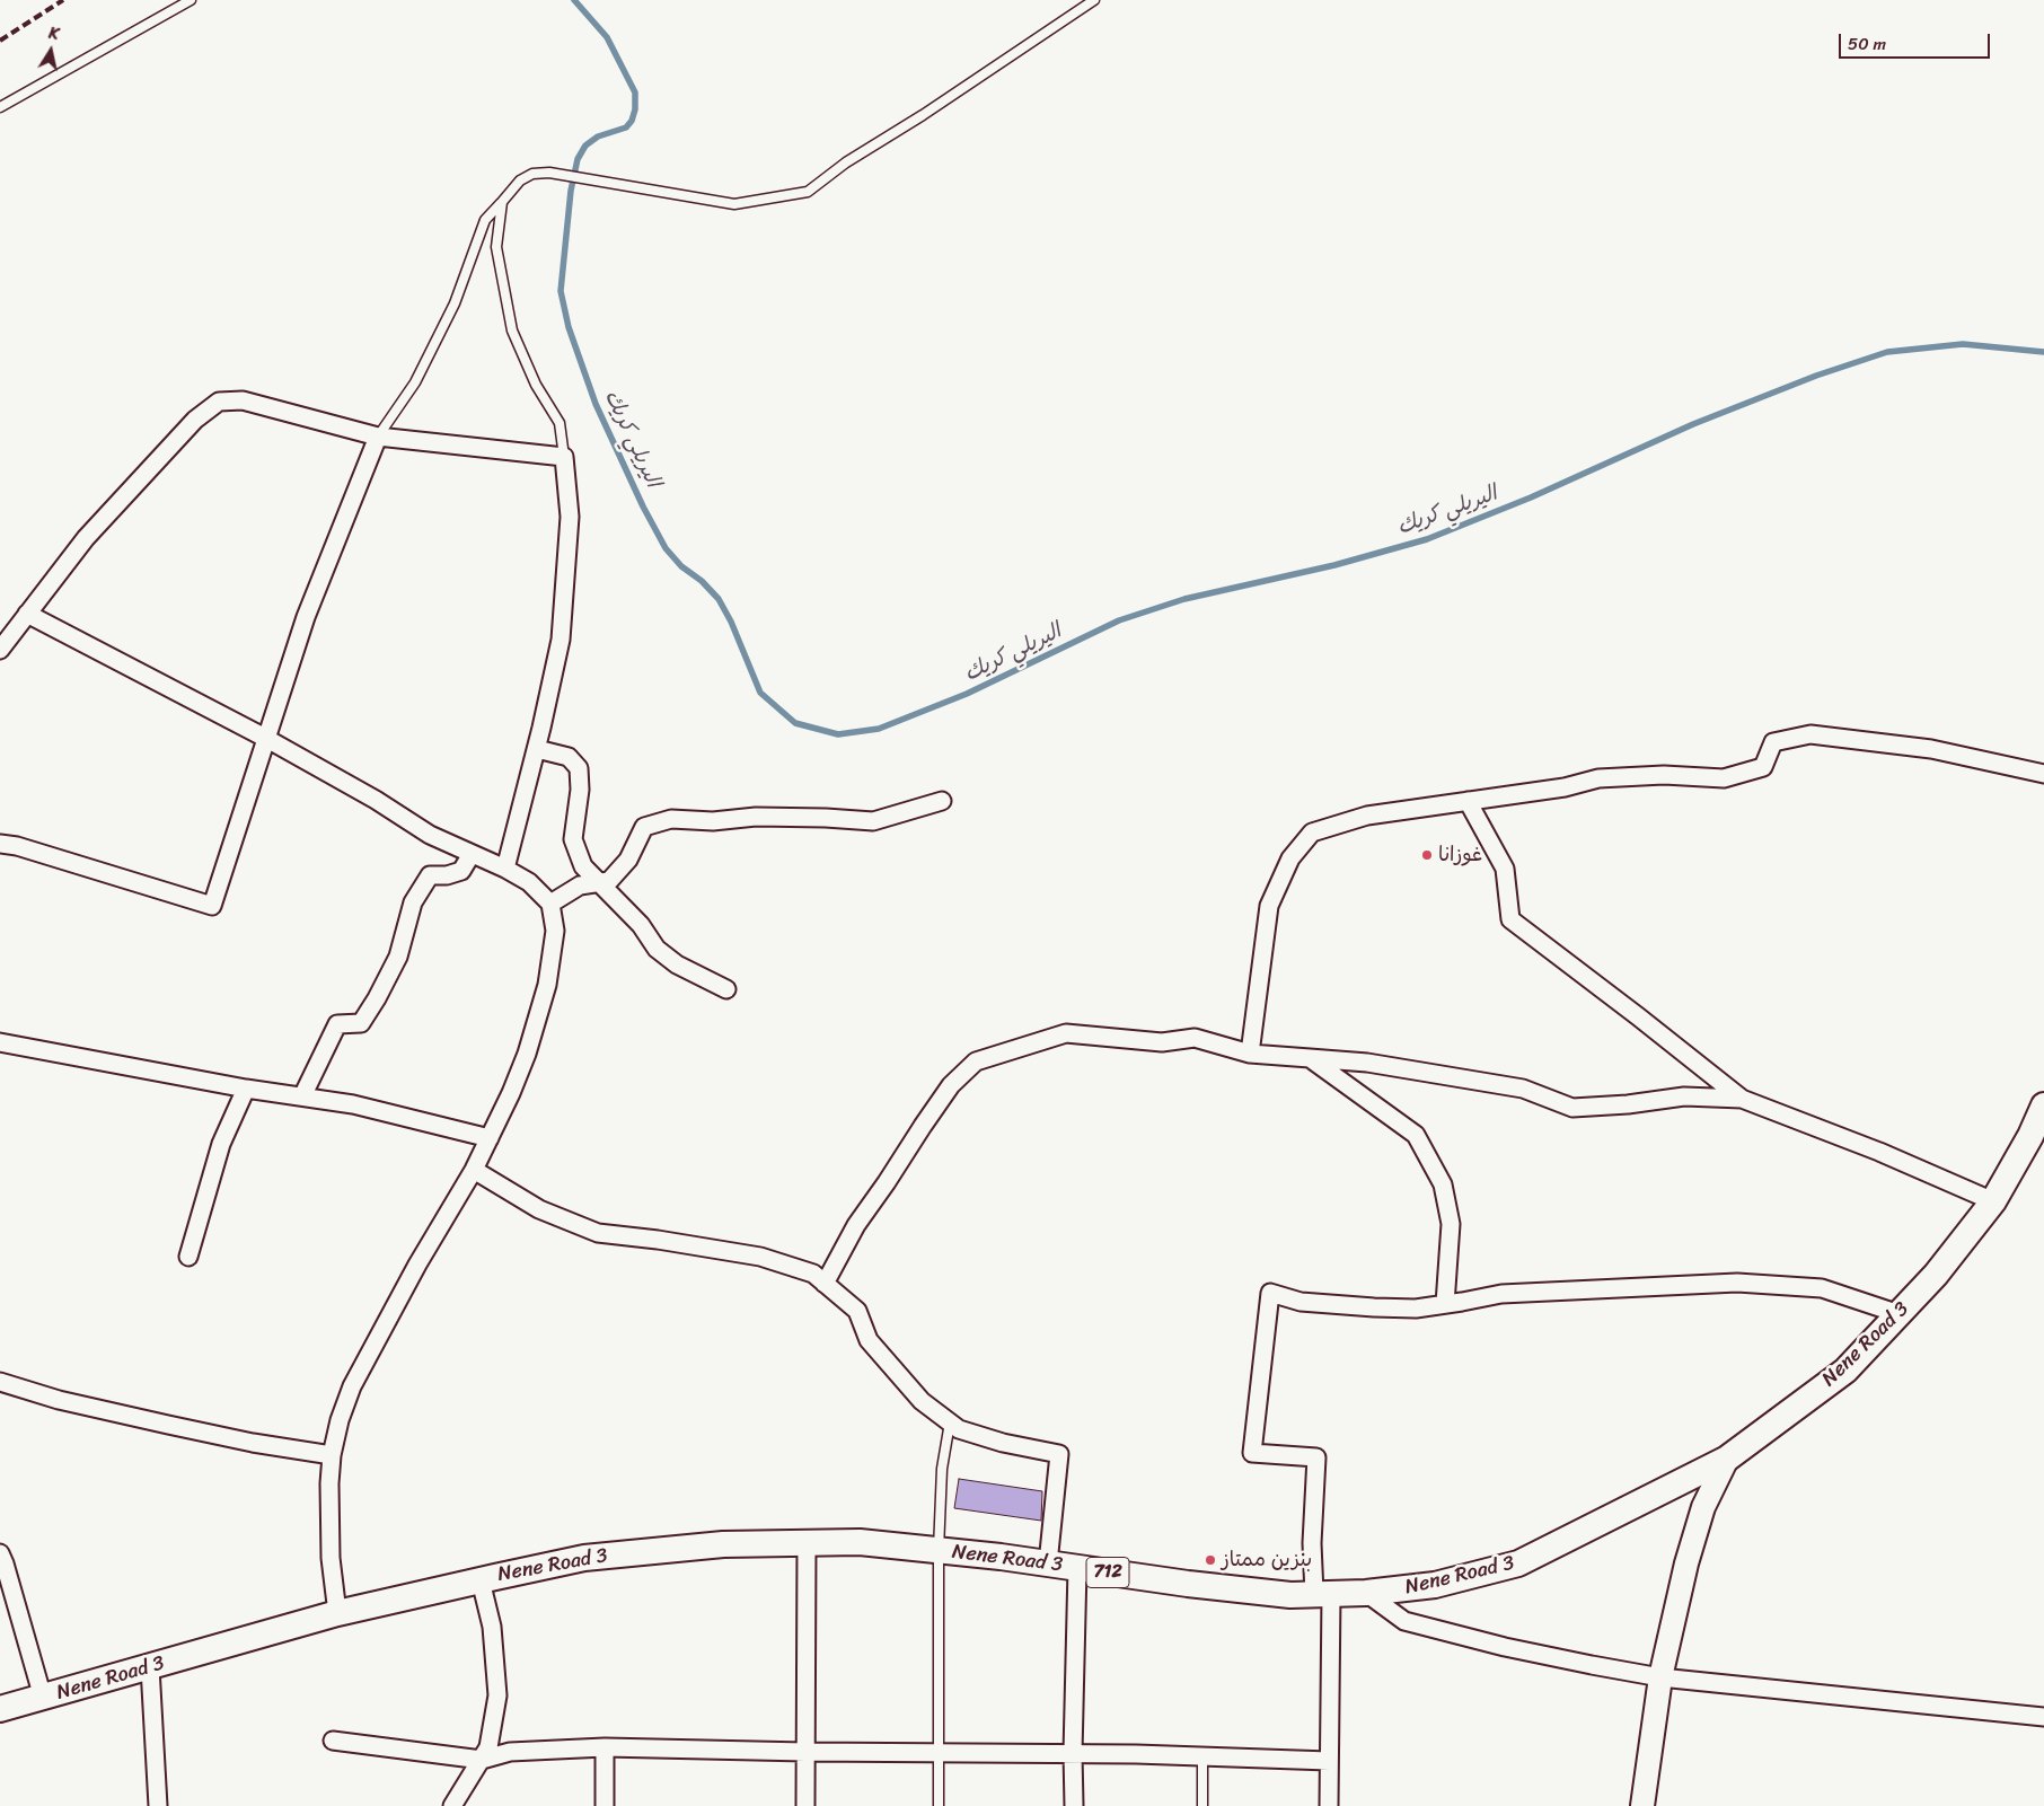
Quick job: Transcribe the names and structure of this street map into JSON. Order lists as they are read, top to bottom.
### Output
{
  "streets": {
    "main road": ["Nene Road 3", "712"]
  },
  "water": ["اليريلي كريك"],
  "places": ["غوزانا", "بنزين ممتاز"],
  "scale_bar": "50 m",
  "north": "top"
}
